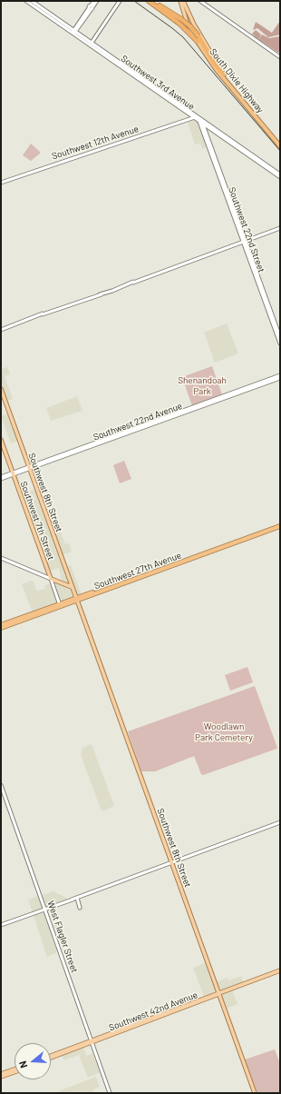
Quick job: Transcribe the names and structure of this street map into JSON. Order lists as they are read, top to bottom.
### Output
{
  "streets": {
    "highway": ["South Dixie Highway", "Southwest 27th Avenue"],
    "main road": [
      "Southwest 3rd Avenue",
      "Southwest 12th Avenue",
      "Southwest 22nd Street",
      "Southwest 22nd Avenue",
      "Southwest 8th Street",
      "Southwest 7th Street",
      "West Flagler Street",
      "Southwest 42nd Avenue"
    ]
  },
  "crossings": [
    ["Southwest 3rd Avenue", "Southwest 12th Avenue"],
    ["Southwest 3rd Avenue", "Southwest 22nd Street"],
    ["Southwest 22nd Avenue", "Southwest 8th Street"],
    ["Southwest 22nd Avenue", "Southwest 7th Street"],
    ["Southwest 8th Street", "Southwest 27th Avenue"],
    ["Southwest 8th Street", "Southwest 42nd Avenue"],
    ["Southwest 7th Street", "Southwest 27th Avenue"],
    ["West Flagler Street", "Southwest 42nd Avenue"]
  ],
  "parks": ["Shenandoah Park", "Woodlawn Park Cemetery"],
  "north": "left"
}
